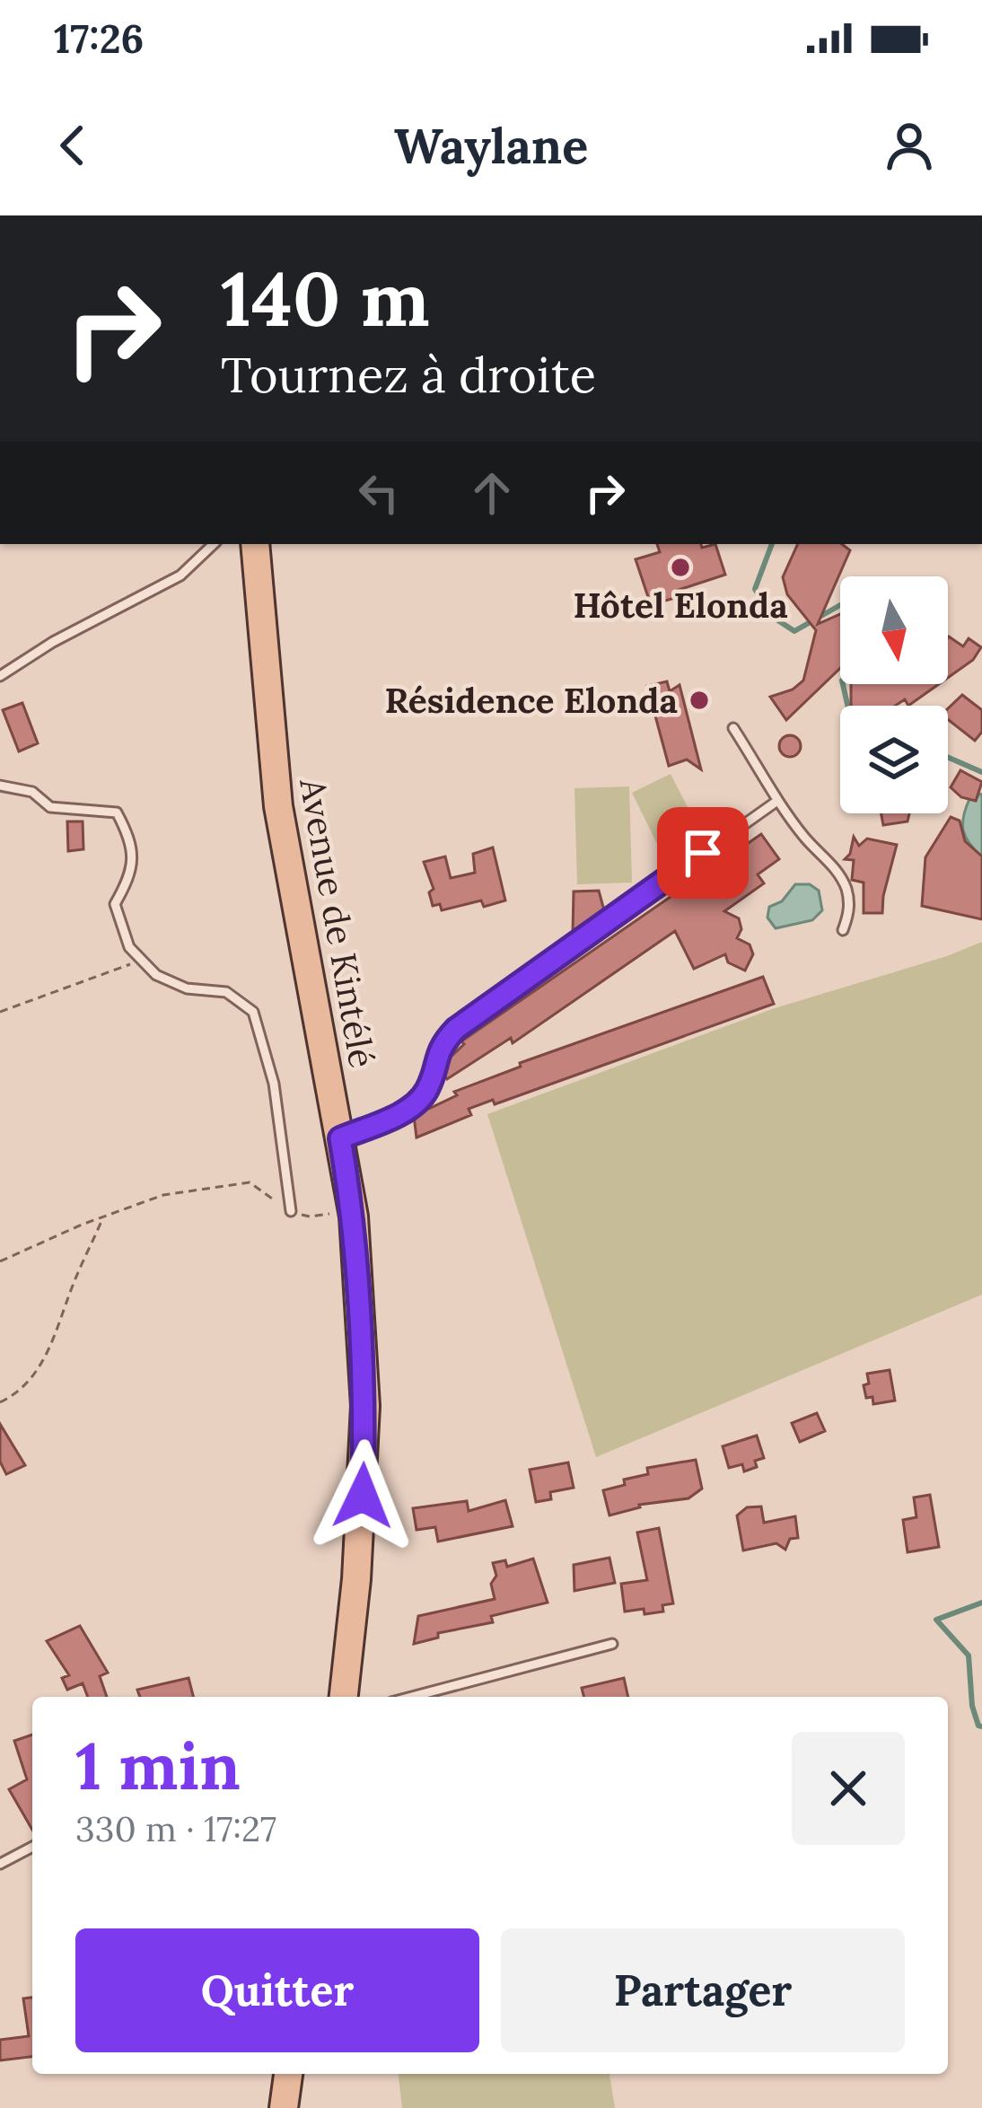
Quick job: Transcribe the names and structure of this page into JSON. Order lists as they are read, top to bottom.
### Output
{
  "streets": {
    "main road": ["Avenue de Kintélé"]
  },
  "places": ["Hôtel Elonda", "Résidence Elonda"],
  "north": "bottom",
  "page": {
    "status": "17:26",
    "header": "Waylane",
    "turn": ["140 m", "Tournez à droite"],
    "heading": ["1 min", "330 m · 17:27"],
    "buttons": ["Quitter", "Partager"]
  }
}
